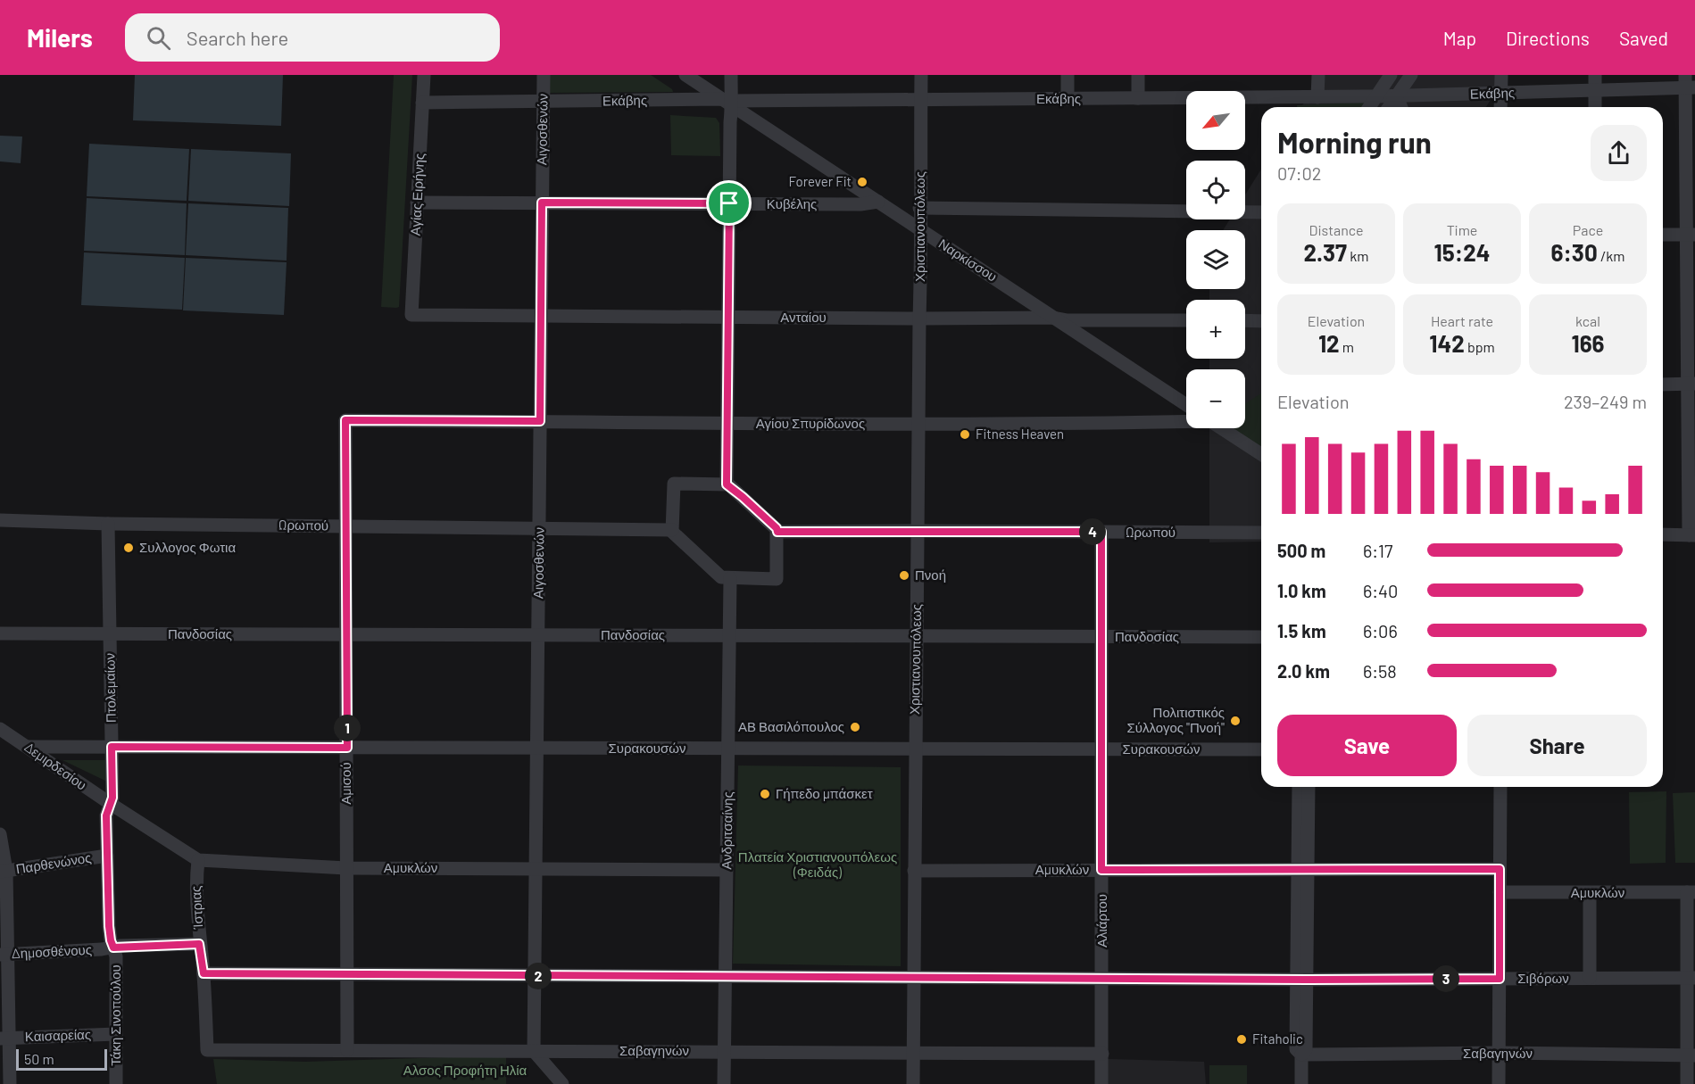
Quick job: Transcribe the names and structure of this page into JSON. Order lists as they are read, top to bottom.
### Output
{
  "streets": {
    "street": [
      "Εκάβης",
      "Αιγοσθενών",
      "Αγίας Ειρήνης",
      "Κυβέλης",
      "Χριστιανουπόλεως",
      "Ναρκίσσου",
      "Ανταίου",
      "Αγίου Σπυρίδωνος",
      "Ωρωπού",
      "Πανδοσίας",
      "Πτολεμαίων",
      "Συρακουσών",
      "Δεμιρδεσίου",
      "Αμισού",
      "Ανδριτσαίνης",
      "Παρθενώνος",
      "Αμυκλών",
      "Ίστριας",
      "Αλιάρτου",
      "Δημοσθένους",
      "Σιβόρων",
      "Τάκη Σινοπούλου",
      "Καισαρείας",
      "Σαβαγηνών"
    ]
  },
  "crossings": [
    ["Εκάβης", "Αιγοσθενών"],
    ["Εκάβης", "Αγίας Ειρήνης"],
    ["Εκάβης", "Χριστιανουπόλεως"],
    ["Εκάβης", "Ναρκίσσου"],
    ["Αιγοσθενών", "Κυβέλης"],
    ["Αιγοσθενών", "Ανταίου"],
    ["Αιγοσθενών", "Αγίου Σπυρίδωνος"],
    ["Αιγοσθενών", "Ωρωπού"],
    ["Αιγοσθενών", "Πανδοσίας"],
    ["Αιγοσθενών", "Συρακουσών"],
    ["Αιγοσθενών", "Αμυκλών"],
    ["Αιγοσθενών", "Σιβόρων"],
    ["Αιγοσθενών", "Σαβαγηνών"],
    ["Αγίας Ειρήνης", "Κυβέλης"],
    ["Αγίας Ειρήνης", "Ανταίου"],
    ["Κυβέλης", "Ναρκίσσου"],
    ["Χριστιανουπόλεως", "Ναρκίσσου"],
    ["Χριστιανουπόλεως", "Ανταίου"],
    ["Χριστιανουπόλεως", "Αγίου Σπυρίδωνος"],
    ["Χριστιανουπόλεως", "Ωρωπού"],
    ["Χριστιανουπόλεως", "Πανδοσίας"],
    ["Χριστιανουπόλεως", "Συρακουσών"],
    ["Χριστιανουπόλεως", "Αμυκλών"],
    ["Χριστιανουπόλεως", "Σιβόρων"],
    ["Χριστιανουπόλεως", "Σαβαγηνών"],
    ["Ναρκίσσου", "Ανταίου"],
    ["Αγίου Σπυρίδωνος", "Αμισού"],
    ["Ωρωπού", "Πτολεμαίων"],
    ["Ωρωπού", "Αμισού"],
    ["Ωρωπού", "Αλιάρτου"],
    ["Πανδοσίας", "Πτολεμαίων"],
    ["Πανδοσίας", "Αμισού"],
    ["Πανδοσίας", "Ανδριτσαίνης"],
    ["Πανδοσίας", "Αλιάρτου"],
    ["Πτολεμαίων", "Συρακουσών"],
    ["Πτολεμαίων", "Δεμιρδεσίου"],
    ["Πτολεμαίων", "Παρθενώνος"],
    ["Πτολεμαίων", "Αμυκλών"],
    ["Πτολεμαίων", "Δημοσθένους"],
    ["Πτολεμαίων", "Τάκη Σινοπούλου"],
    ["Συρακουσών", "Δεμιρδεσίου"],
    ["Συρακουσών", "Αμισού"],
    ["Συρακουσών", "Ανδριτσαίνης"],
    ["Συρακουσών", "Αλιάρτου"],
    ["Δεμιρδεσίου", "Αμυκλών"],
    ["Αμισού", "Αμυκλών"],
    ["Αμισού", "Σιβόρων"],
    ["Αμισού", "Σαβαγηνών"],
    ["Ανδριτσαίνης", "Αμυκλών"],
    ["Ανδριτσαίνης", "Σιβόρων"],
    ["Ανδριτσαίνης", "Σαβαγηνών"],
    ["Αμυκλών", "Ίστριας"],
    ["Αμυκλών", "Αλιάρτου"],
    ["Ίστριας", "Δημοσθένους"],
    ["Ίστριας", "Σιβόρων"],
    ["Ίστριας", "Σαβαγηνών"],
    ["Αλιάρτου", "Σιβόρων"],
    ["Αλιάρτου", "Σαβαγηνών"],
    ["Δημοσθένους", "Τάκη Σινοπούλου"],
    ["Τάκη Σινοπούλου", "Καισαρείας"]
  ],
  "parks": ["Πλατεία Χριστιανουπόλεως (Φειδάς)", "Αλσος Προφήτη Ηλία"],
  "places": [
    "Forever Fit",
    "Fitness Heaven",
    "Συλλογος Φωτια",
    "Πνοή",
    "Πολιτιστικός Σύλλογος \"Πνοή\"",
    "ΑΒ Βασιλόπουλος",
    "Γήπεδο μπάσκετ",
    "Fitaholic"
  ],
  "scale_bar": "50 m",
  "north": "bottom left",
  "page": {
    "header": "Milers",
    "search": "Search here",
    "nav": ["Map", "Directions", "Saved"],
    "map_buttons": ["+", "−"],
    "heading": ["Morning run", "07:02"],
    "stats": [
      ["Distance", "2.37 km"],
      ["Time", "15:24"],
      ["Pace", "6:30 /km"],
      ["Elevation", "12 m"],
      ["Heart rate", "142 bpm"],
      ["kcal", "166"]
    ],
    "chart": ["Elevation", "239–249 m"],
    "pins": [
      "4",
      "1",
      "2",
      "3"
    ],
    "list": [
      {
        "name": "500 m",
        "note": "6:17"
      },
      {
        "name": "1.0 km",
        "note": "6:40"
      },
      {
        "name": "1.5 km",
        "note": "6:06"
      },
      {
        "name": "2.0 km",
        "note": "6:58"
      }
    ],
    "buttons": ["Save", "Share"],
    "scale": "50 m"
  }
}
